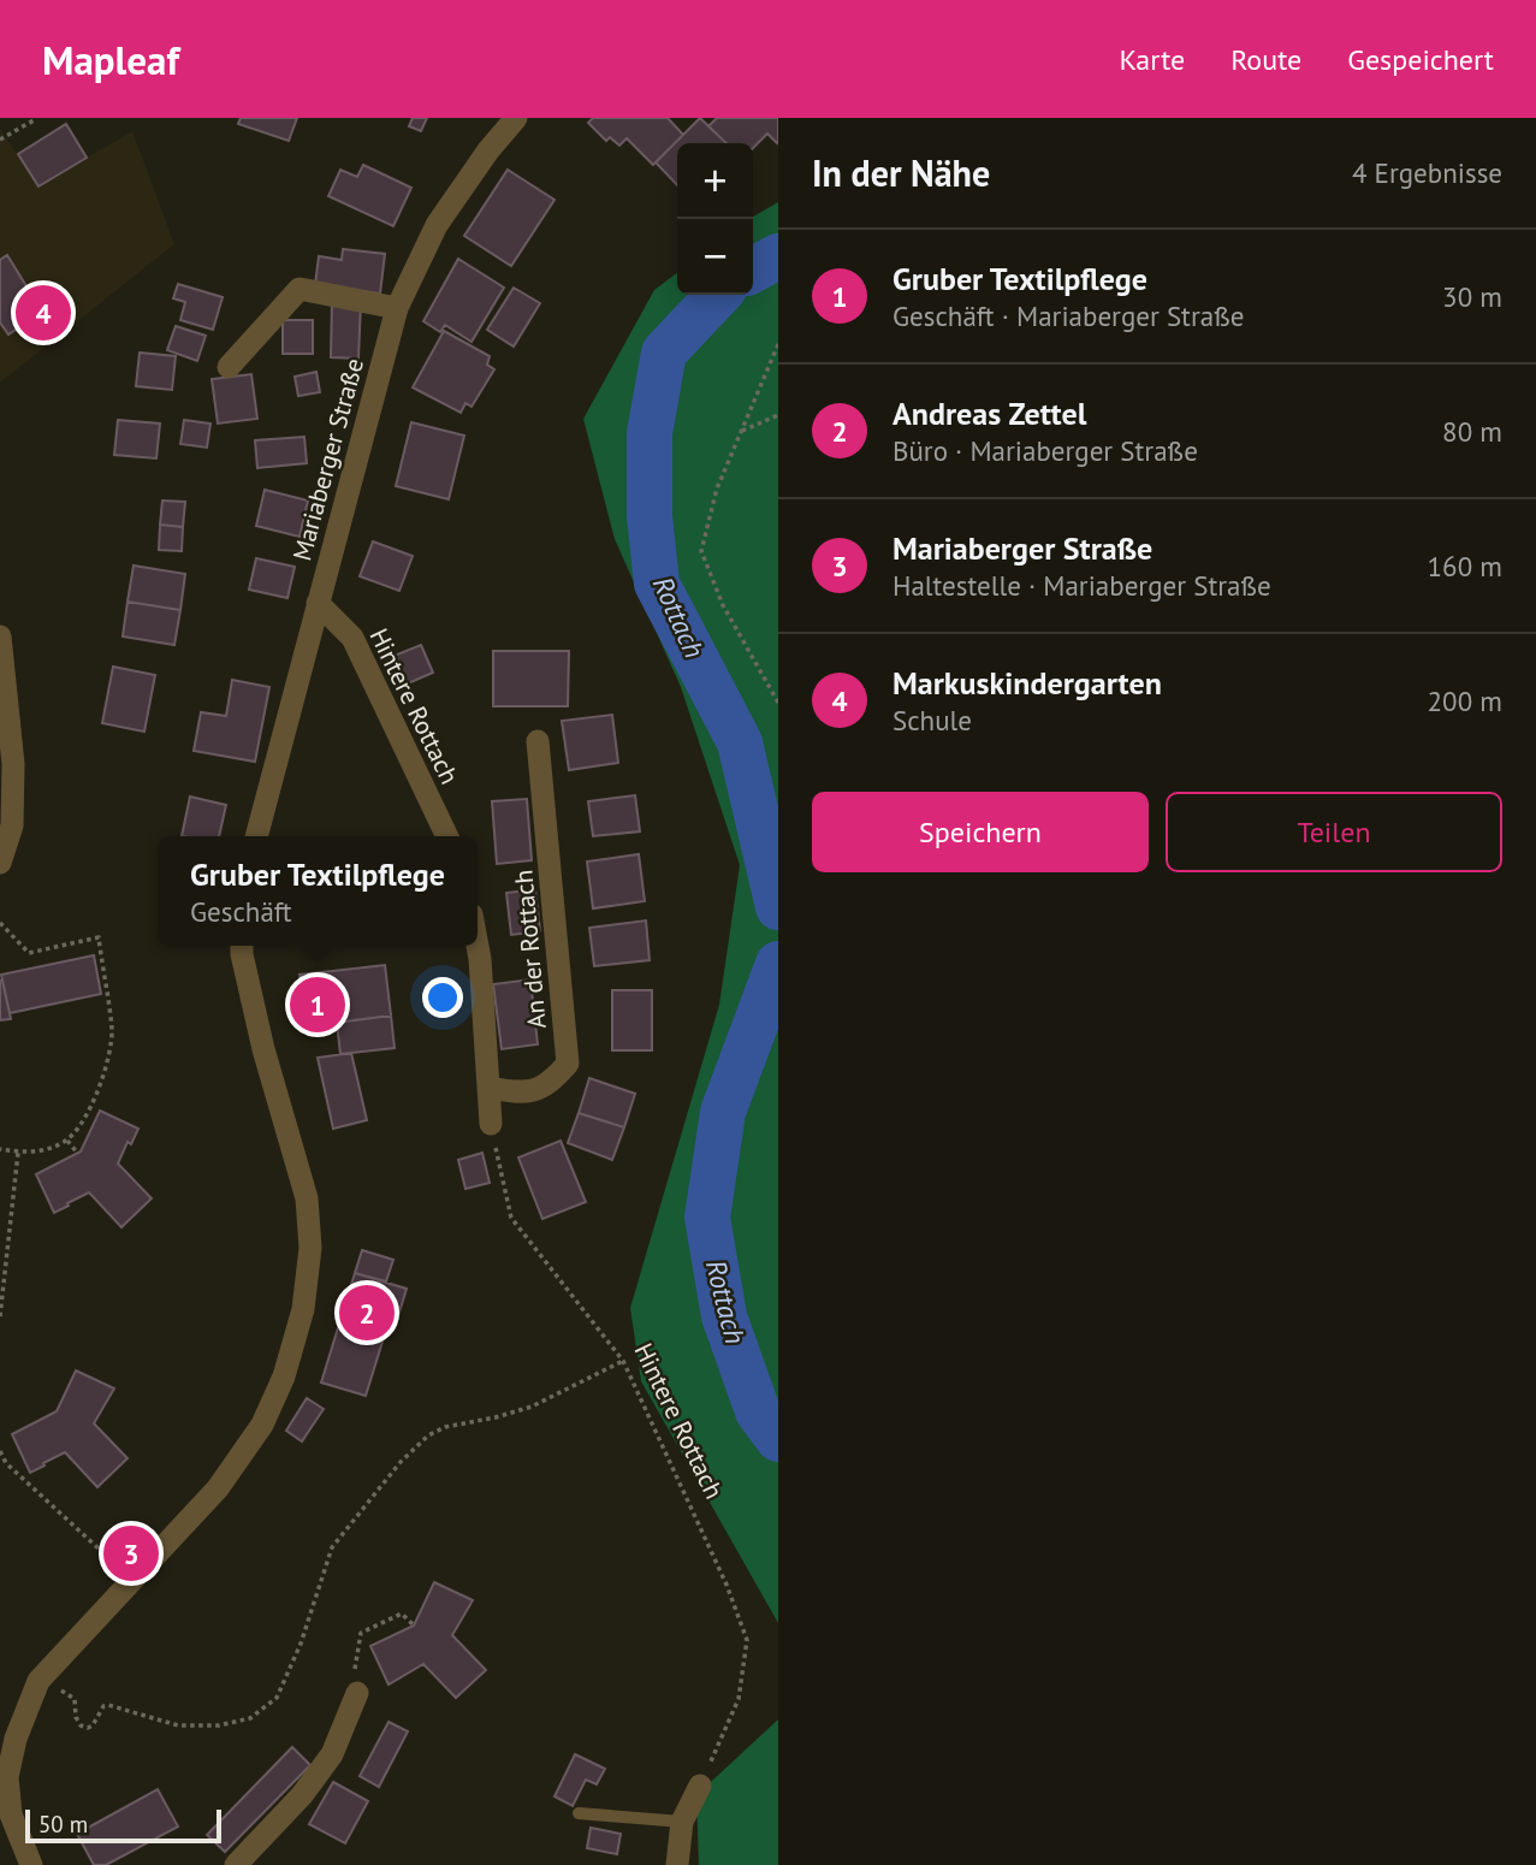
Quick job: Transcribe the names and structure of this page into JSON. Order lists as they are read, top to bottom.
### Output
{
  "streets": {
    "street": ["Mariaberger Straße", "Hintere Rottach", "An der Rottach"]
  },
  "crossings": [
    ["Mariaberger Straße", "Hintere Rottach"]
  ],
  "water": ["Rottach"],
  "scale_bar": "50 m",
  "page": {
    "header": "Mapleaf",
    "nav": ["Karte", "Route", "Gespeichert"],
    "heading": ["In der Nähe", "4 Ergebnisse"],
    "map_buttons": ["+", "−"],
    "list": [
      {
        "mark": "1",
        "name": "Gruber Textilpflege",
        "note": "Geschäft · Mariaberger Straße",
        "value": "30 m"
      },
      {
        "mark": "2",
        "name": "Andreas Zettel",
        "note": "Büro · Mariaberger Straße",
        "value": "80 m"
      },
      {
        "mark": "3",
        "name": "Mariaberger Straße",
        "note": "Haltestelle · Mariaberger Straße",
        "value": "160 m"
      },
      {
        "mark": "4",
        "name": "Markuskindergarten",
        "note": "Schule",
        "value": "200 m"
      }
    ],
    "pins": [
      "4",
      "1",
      "2",
      "3"
    ],
    "buttons": ["Speichern", "Teilen"],
    "popup": ["Gruber Textilpflege", "Geschäft"],
    "scale": "50 m"
  }
}
